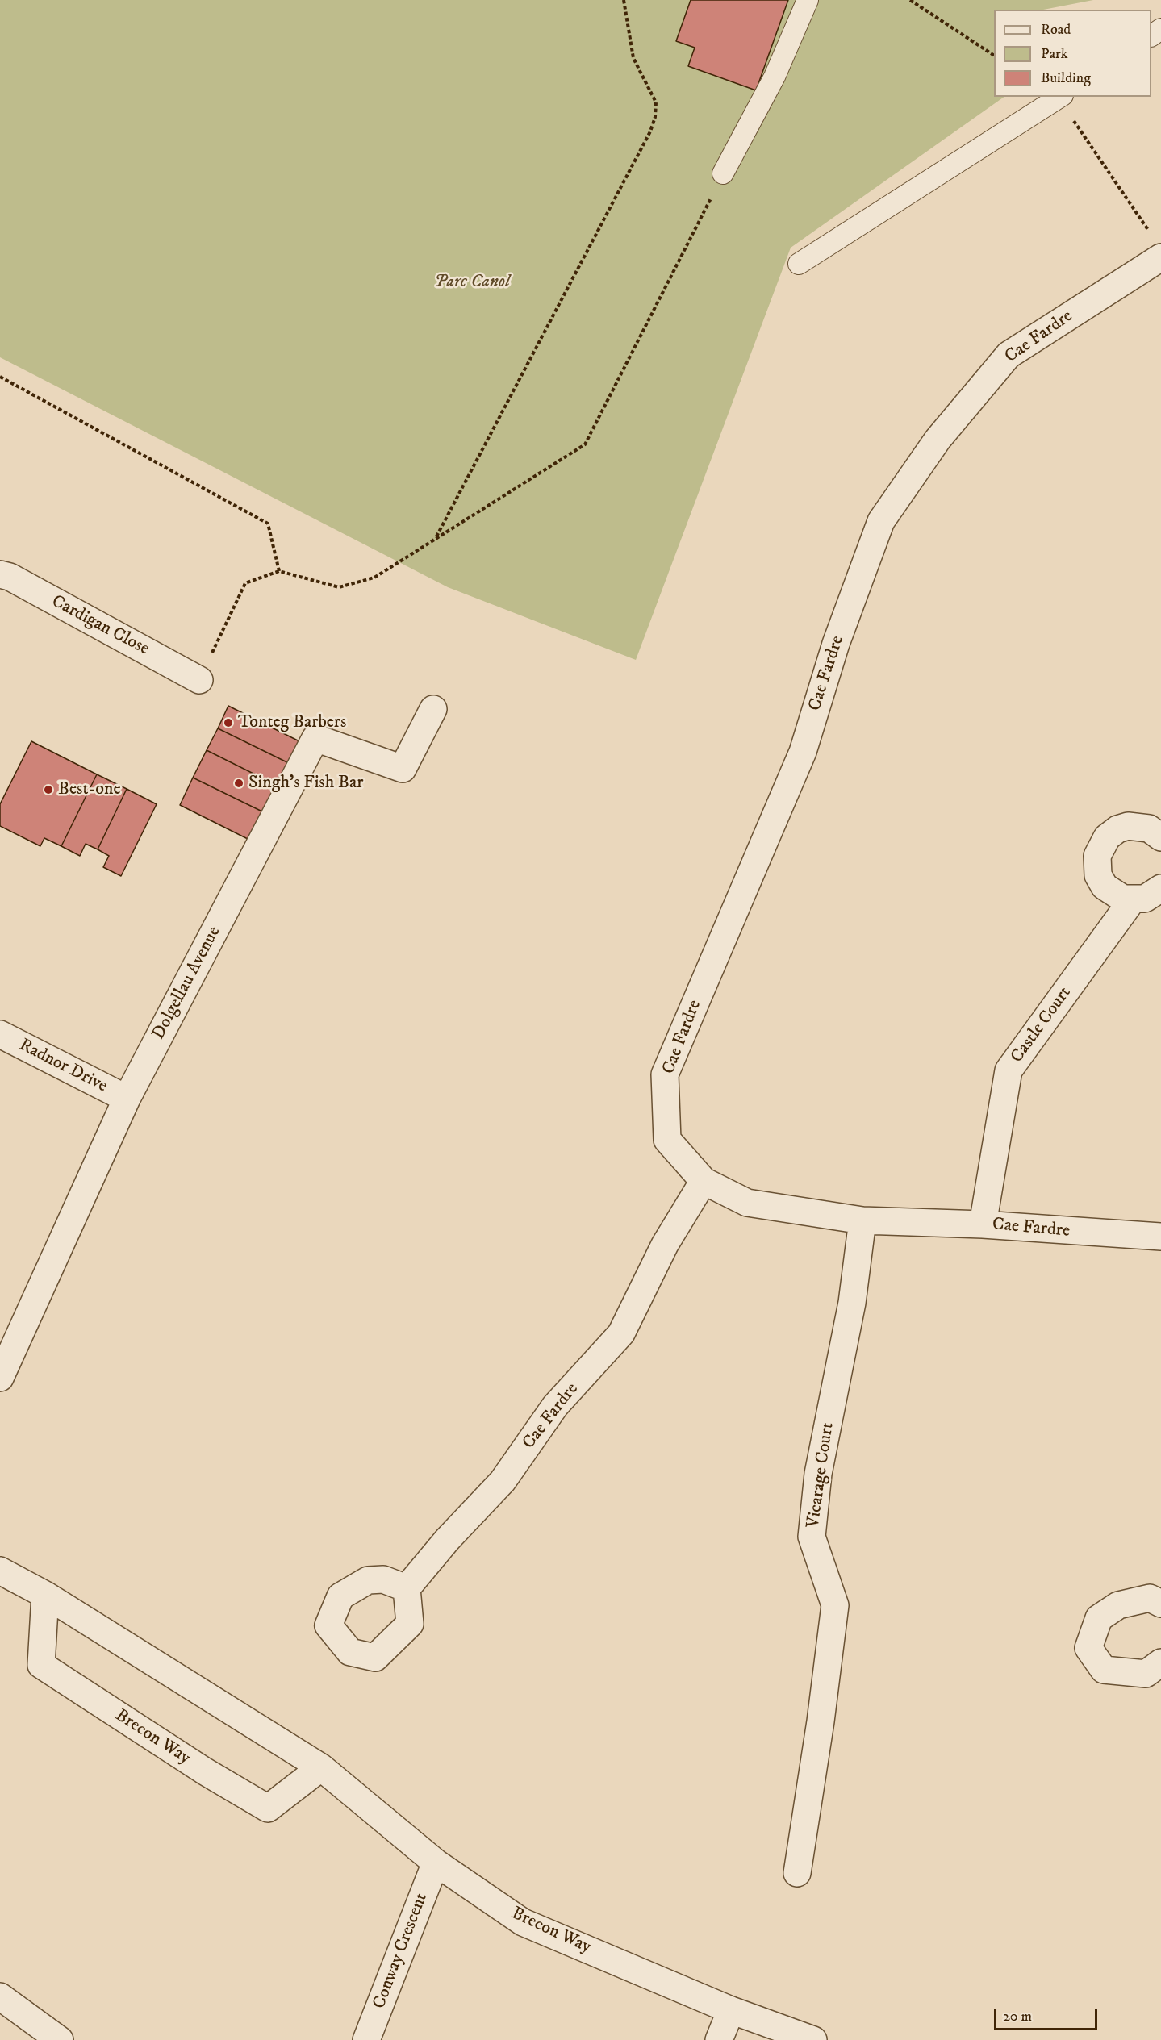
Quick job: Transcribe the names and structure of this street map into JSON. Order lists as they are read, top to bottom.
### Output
{
  "streets": {
    "street": [
      "Cae Fardre",
      "Cardigan Close",
      "Dolgellau Avenue",
      "Castle Court",
      "Radnor Drive",
      "Vicarage Court",
      "Brecon Way",
      "Conway Crescent"
    ]
  },
  "crossings": [
    ["Cae Fardre", "Castle Court"],
    ["Cae Fardre", "Vicarage Court"],
    ["Dolgellau Avenue", "Radnor Drive"],
    ["Brecon Way", "Conway Crescent"]
  ],
  "parks": ["Parc Canol"],
  "places": ["Tonteg Barbers", "Singh's Fish Bar", "Best-one"],
  "legend": ["Road", "Park", "Building"],
  "scale_bar": "20 m"
}
